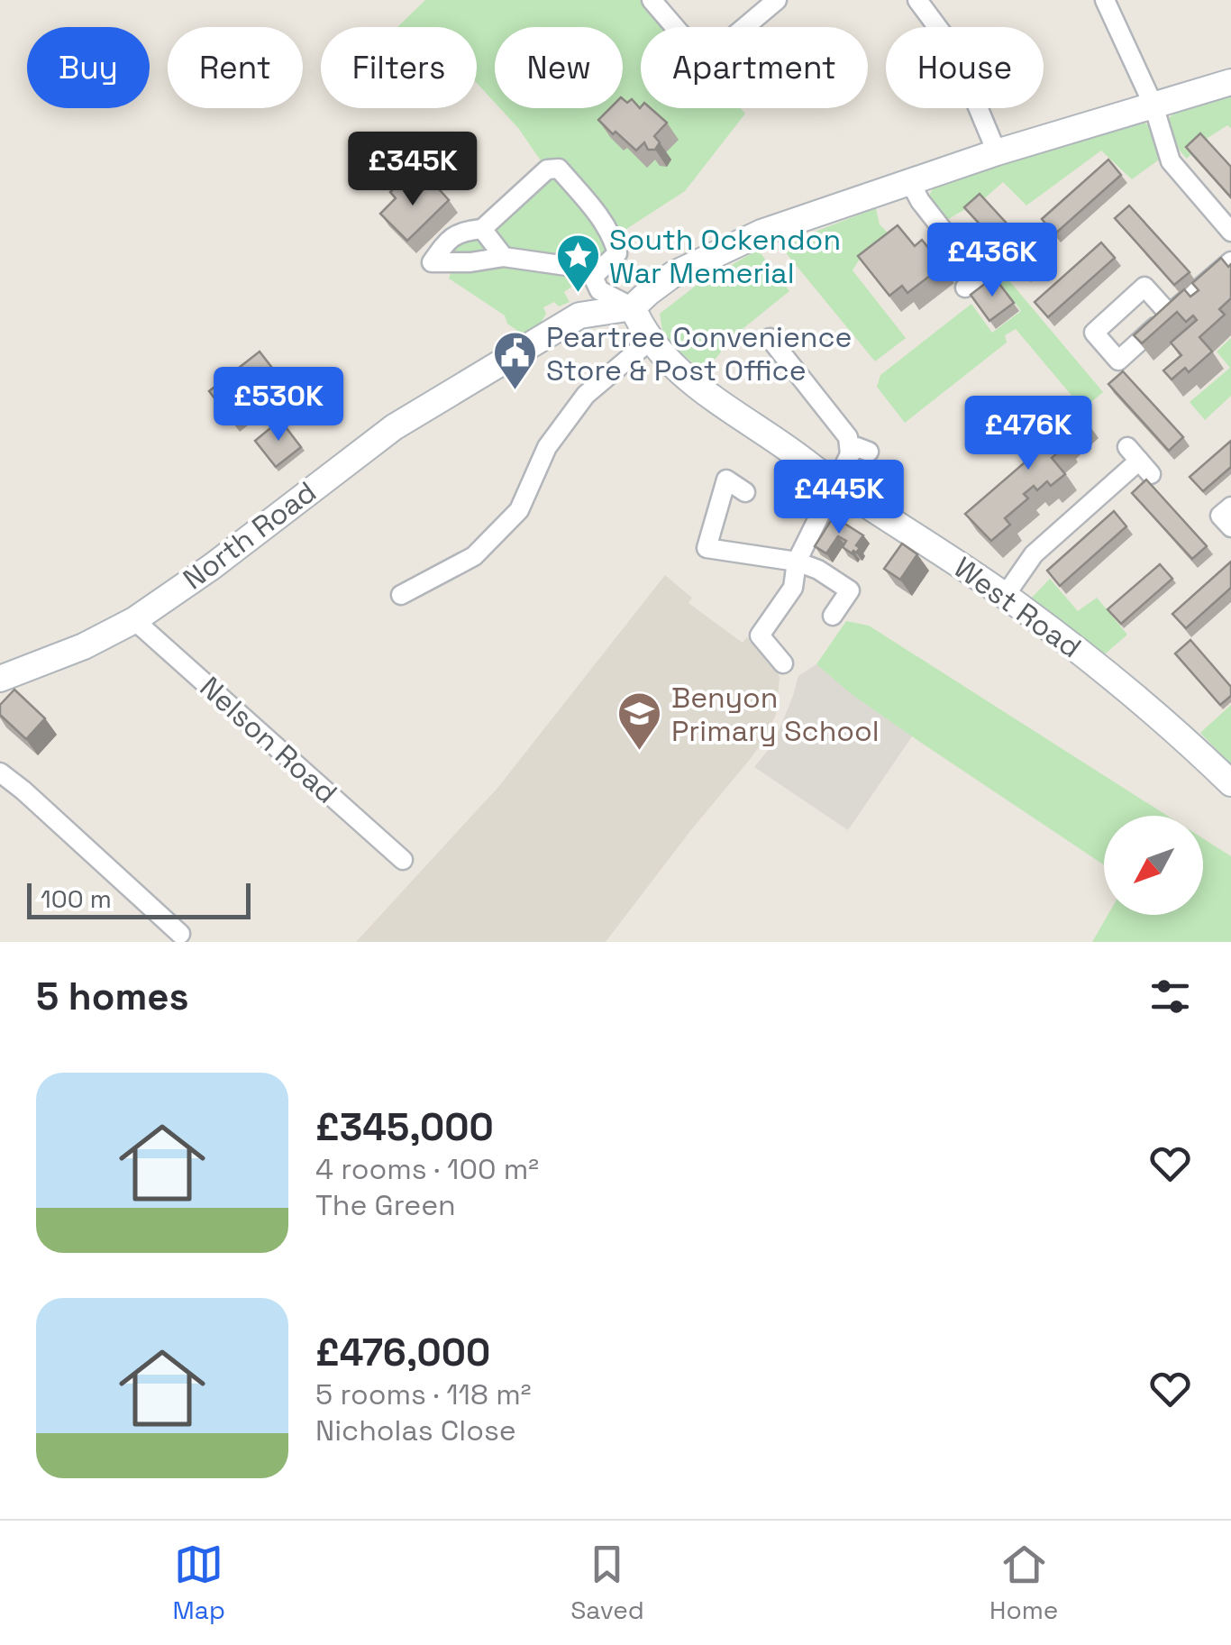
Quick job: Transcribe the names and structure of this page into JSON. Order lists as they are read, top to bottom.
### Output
{
  "streets": {
    "main road": ["North Road", "West Road"],
    "street": ["Nelson Road"]
  },
  "crossings": [
    ["North Road", "West Road"],
    ["North Road", "Nelson Road"]
  ],
  "places": {
    "place": ["South Ockendon War Memerial"],
    "public building": ["Peartree Convenience Store & Post Office"],
    "school or university": ["Benyon Primary School"]
  },
  "scale_bar": "100 m",
  "north": "bottom left",
  "page": {
    "chip": [
      "Buy",
      "Rent",
      "Filters",
      "New",
      "Apartment",
      "House"
    ],
    "price": [
      "£345K",
      "£436K",
      "£530K",
      "£476K",
      "£445K"
    ],
    "scale": "100 m",
    "heading": "5 homes",
    "list": [
      {
        "name": "£345,000",
        "note": "4 rooms · 100 m² · The Green"
      },
      {
        "name": "£476,000",
        "note": "5 rooms · 118 m² · Nicholas Close"
      }
    ],
    "tabs": ["Map", "Saved", "Home"]
  }
}
